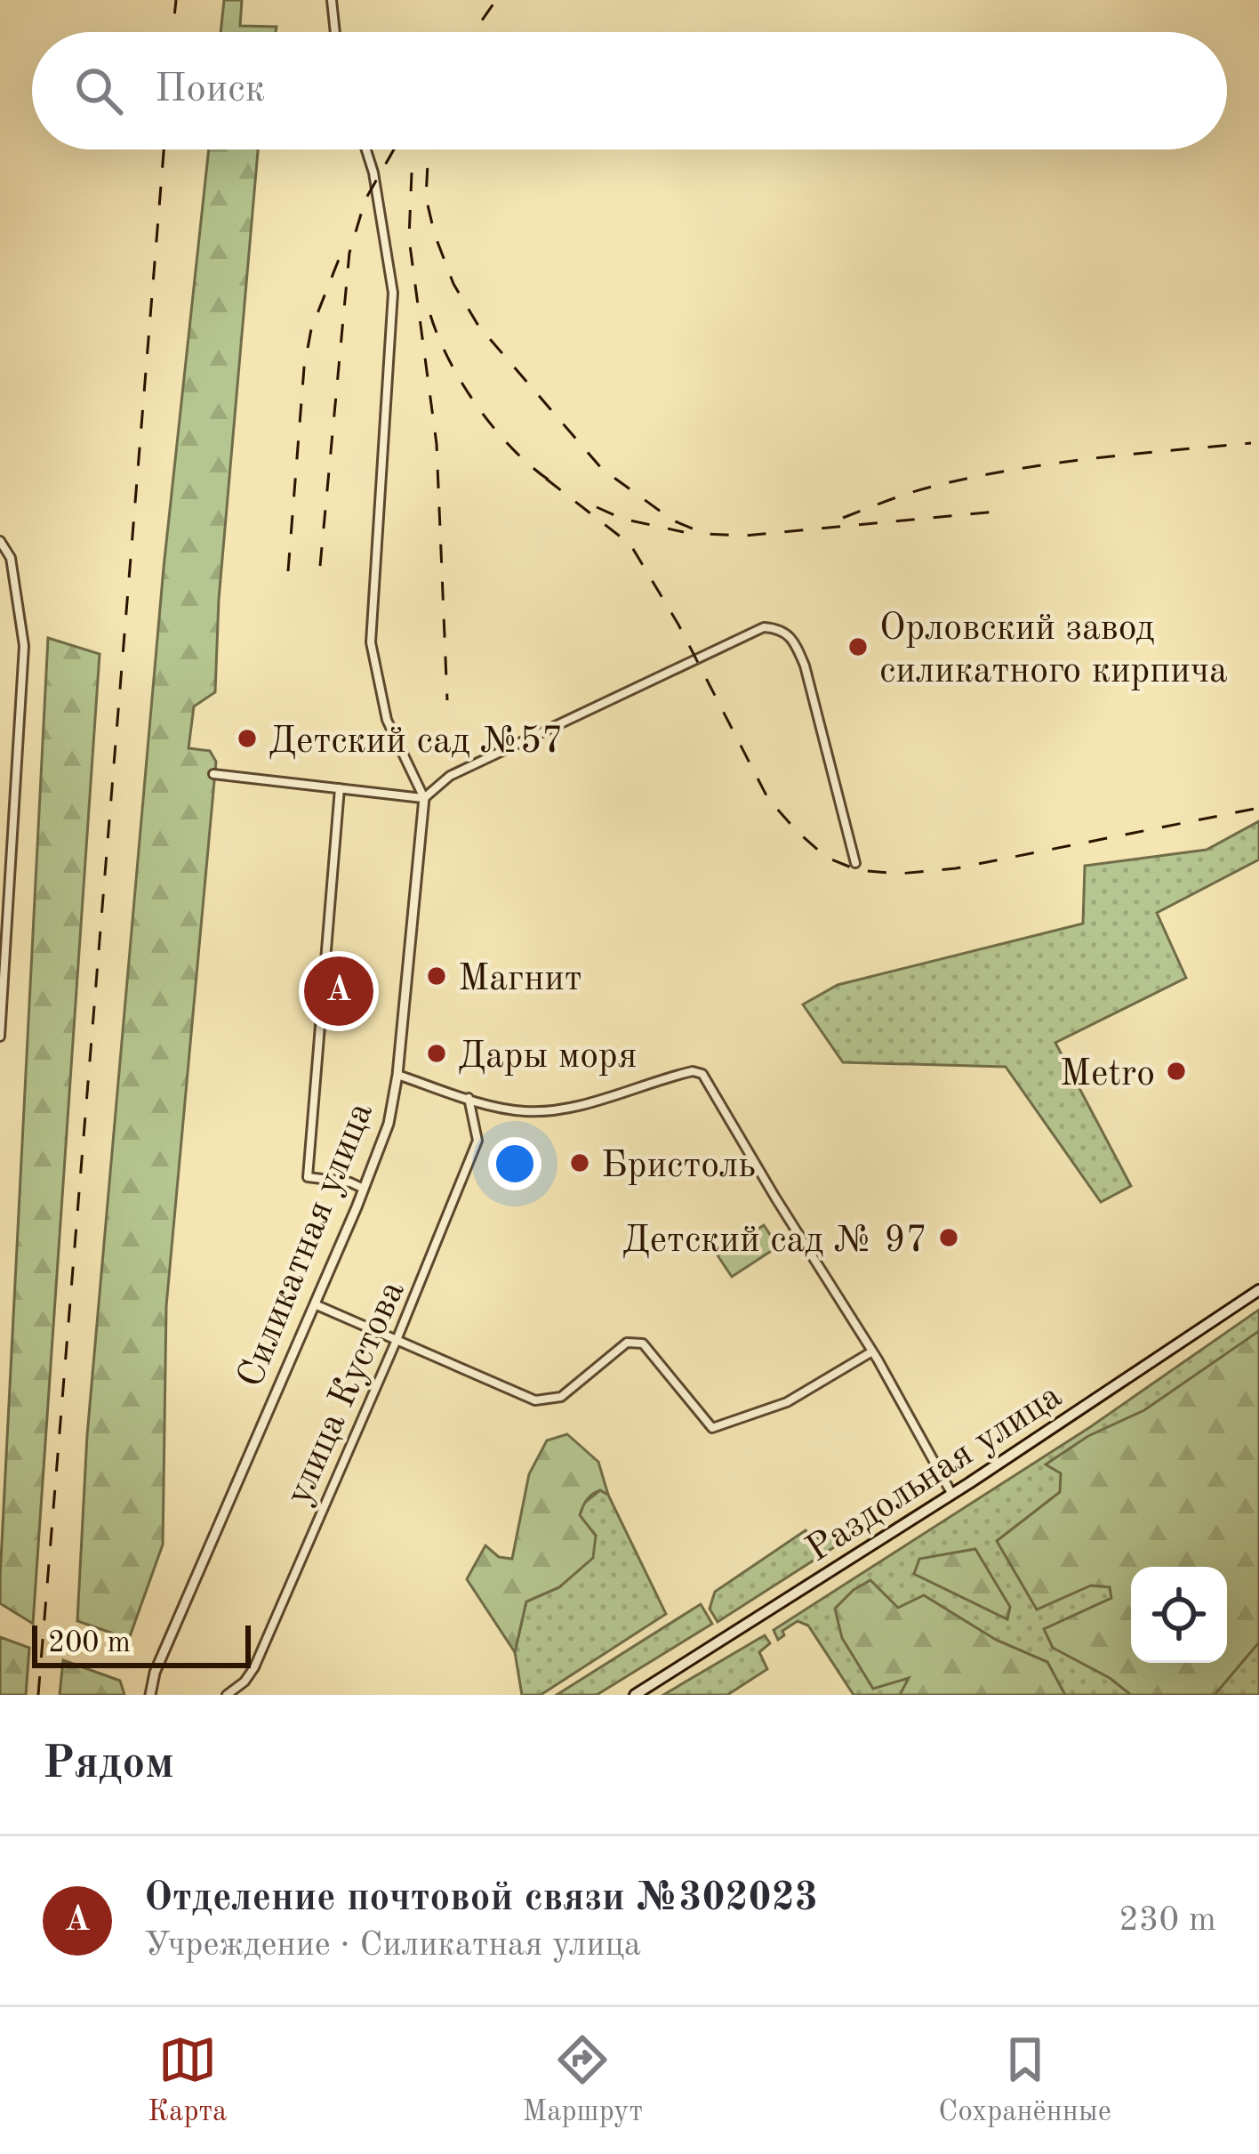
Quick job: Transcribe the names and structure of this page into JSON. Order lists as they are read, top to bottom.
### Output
{
  "streets": {
    "main road": ["Раздольная улица"],
    "street": ["Силикатная улица", "улица Кустова"]
  },
  "places": [
    "Орловский завод силикатного кирпича",
    "Детский сад №57",
    "Магнит",
    "Дары моря",
    "Metro",
    "Бристоль",
    "Детский сад № 97"
  ],
  "scale_bar": "200 m",
  "page": {
    "search": "Поиск",
    "pins": "A",
    "scale": "200 m",
    "heading": "Рядом",
    "list": [
      {
        "mark": "A",
        "name": "Отделение почтовой связи №302023",
        "note": "Учреждение · Силикатная улица",
        "value": "230 m"
      }
    ],
    "nav": ["Карта", "Маршрут", "Сохранённые"]
  }
}
